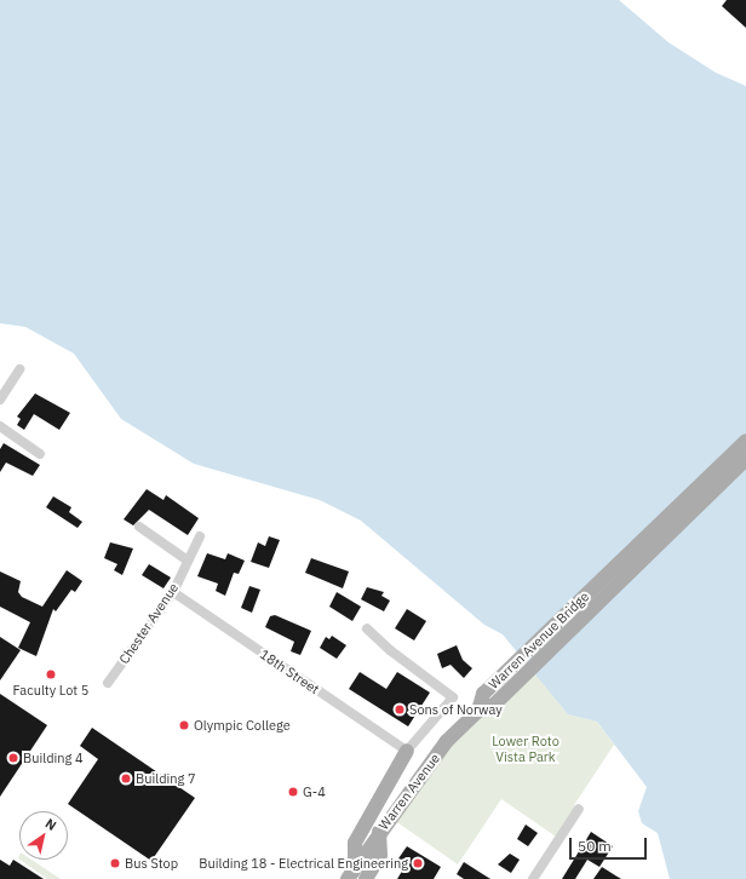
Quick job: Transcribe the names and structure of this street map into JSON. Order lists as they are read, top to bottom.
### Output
{
  "streets": {
    "main road": ["Warren Avenue Bridge", "Warren Avenue"],
    "street": ["Chester Avenue", "18th Street"]
  },
  "crossings": [
    ["Chester Avenue", "18th Street"],
    ["Warren Avenue Bridge", "Warren Avenue"]
  ],
  "parks": ["Lower Roto Vista Park"],
  "places": [
    "Faculty Lot 5",
    "Sons of Norway",
    "Olympic College",
    "Building 4",
    "Building 7",
    "G-4",
    "Bus Stop",
    "Building 18 - Electrical Engineering"
  ],
  "scale_bar": "50 m",
  "north": "top right"
}
